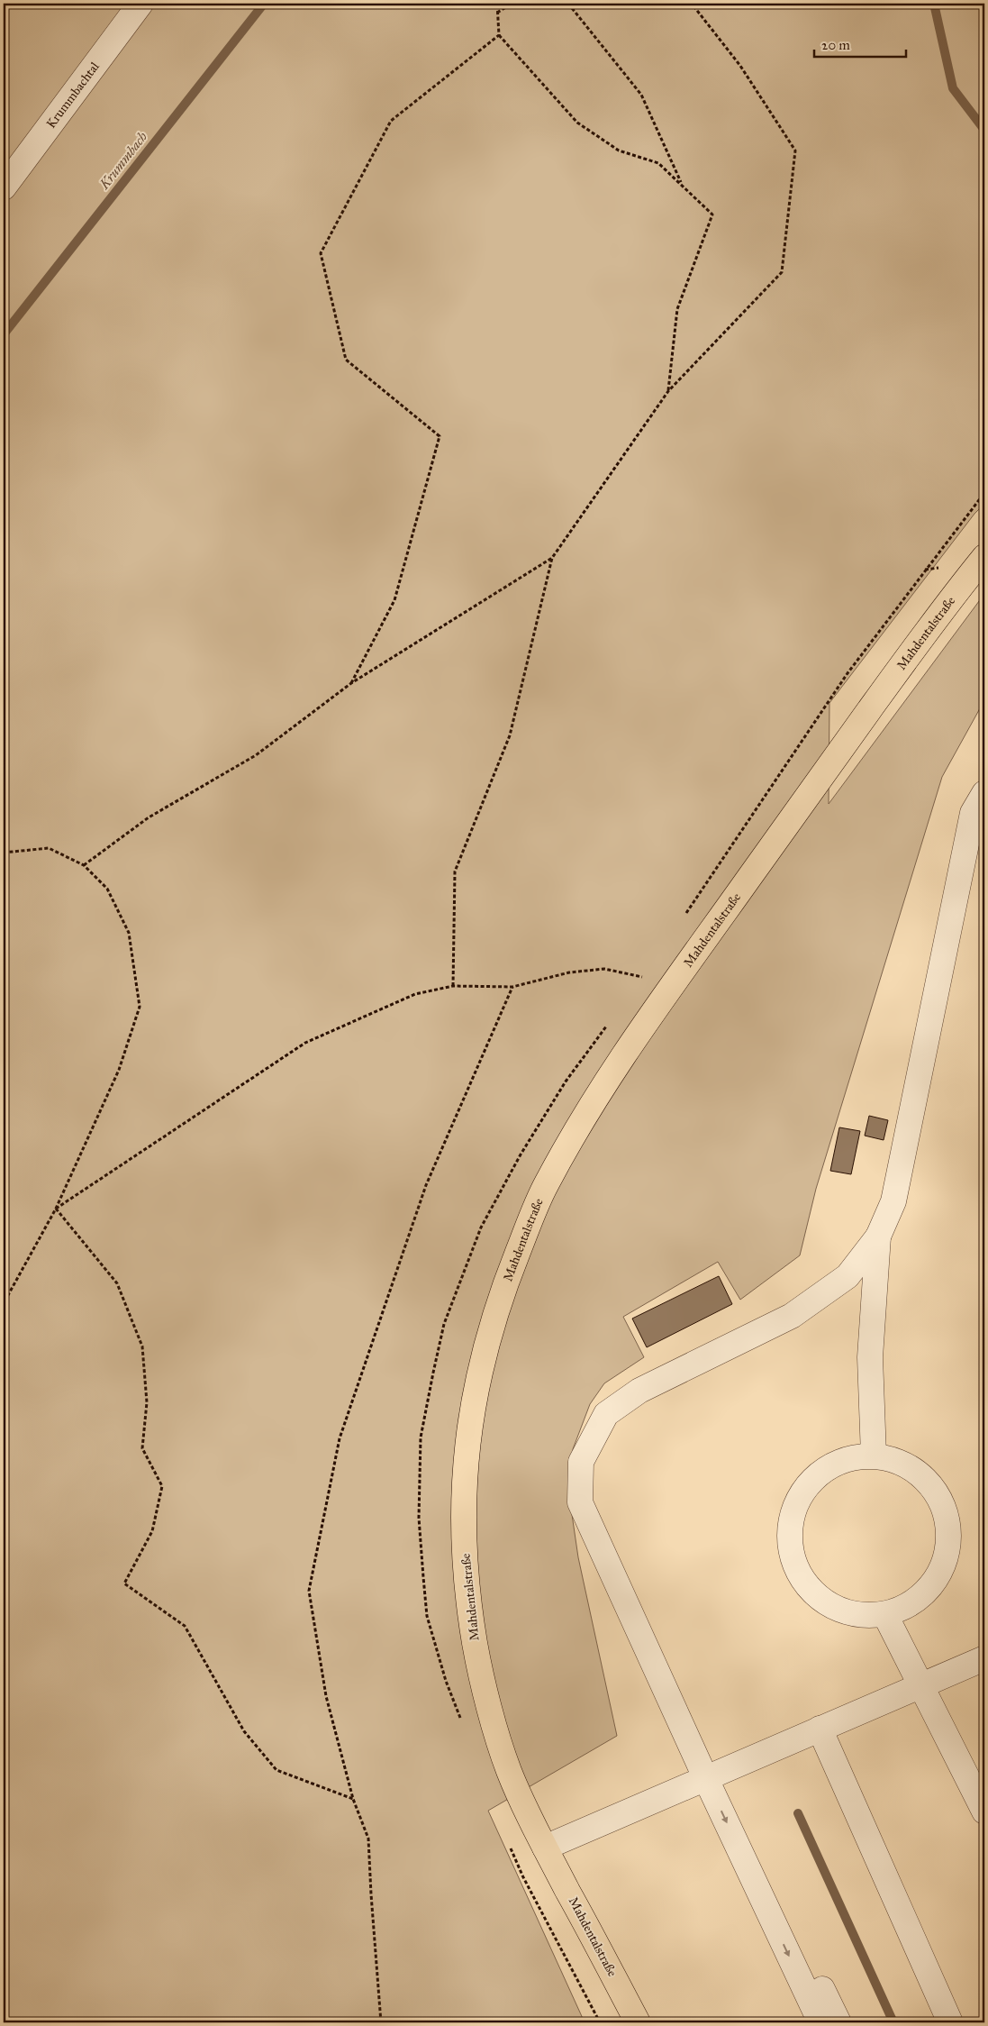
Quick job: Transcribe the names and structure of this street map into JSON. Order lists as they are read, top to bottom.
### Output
{
  "streets": {
    "main road": ["Mahdentalstraße"],
    "street": ["Krummbachtal"]
  },
  "water": ["Krummbach"],
  "scale_bar": "20 m"
}
